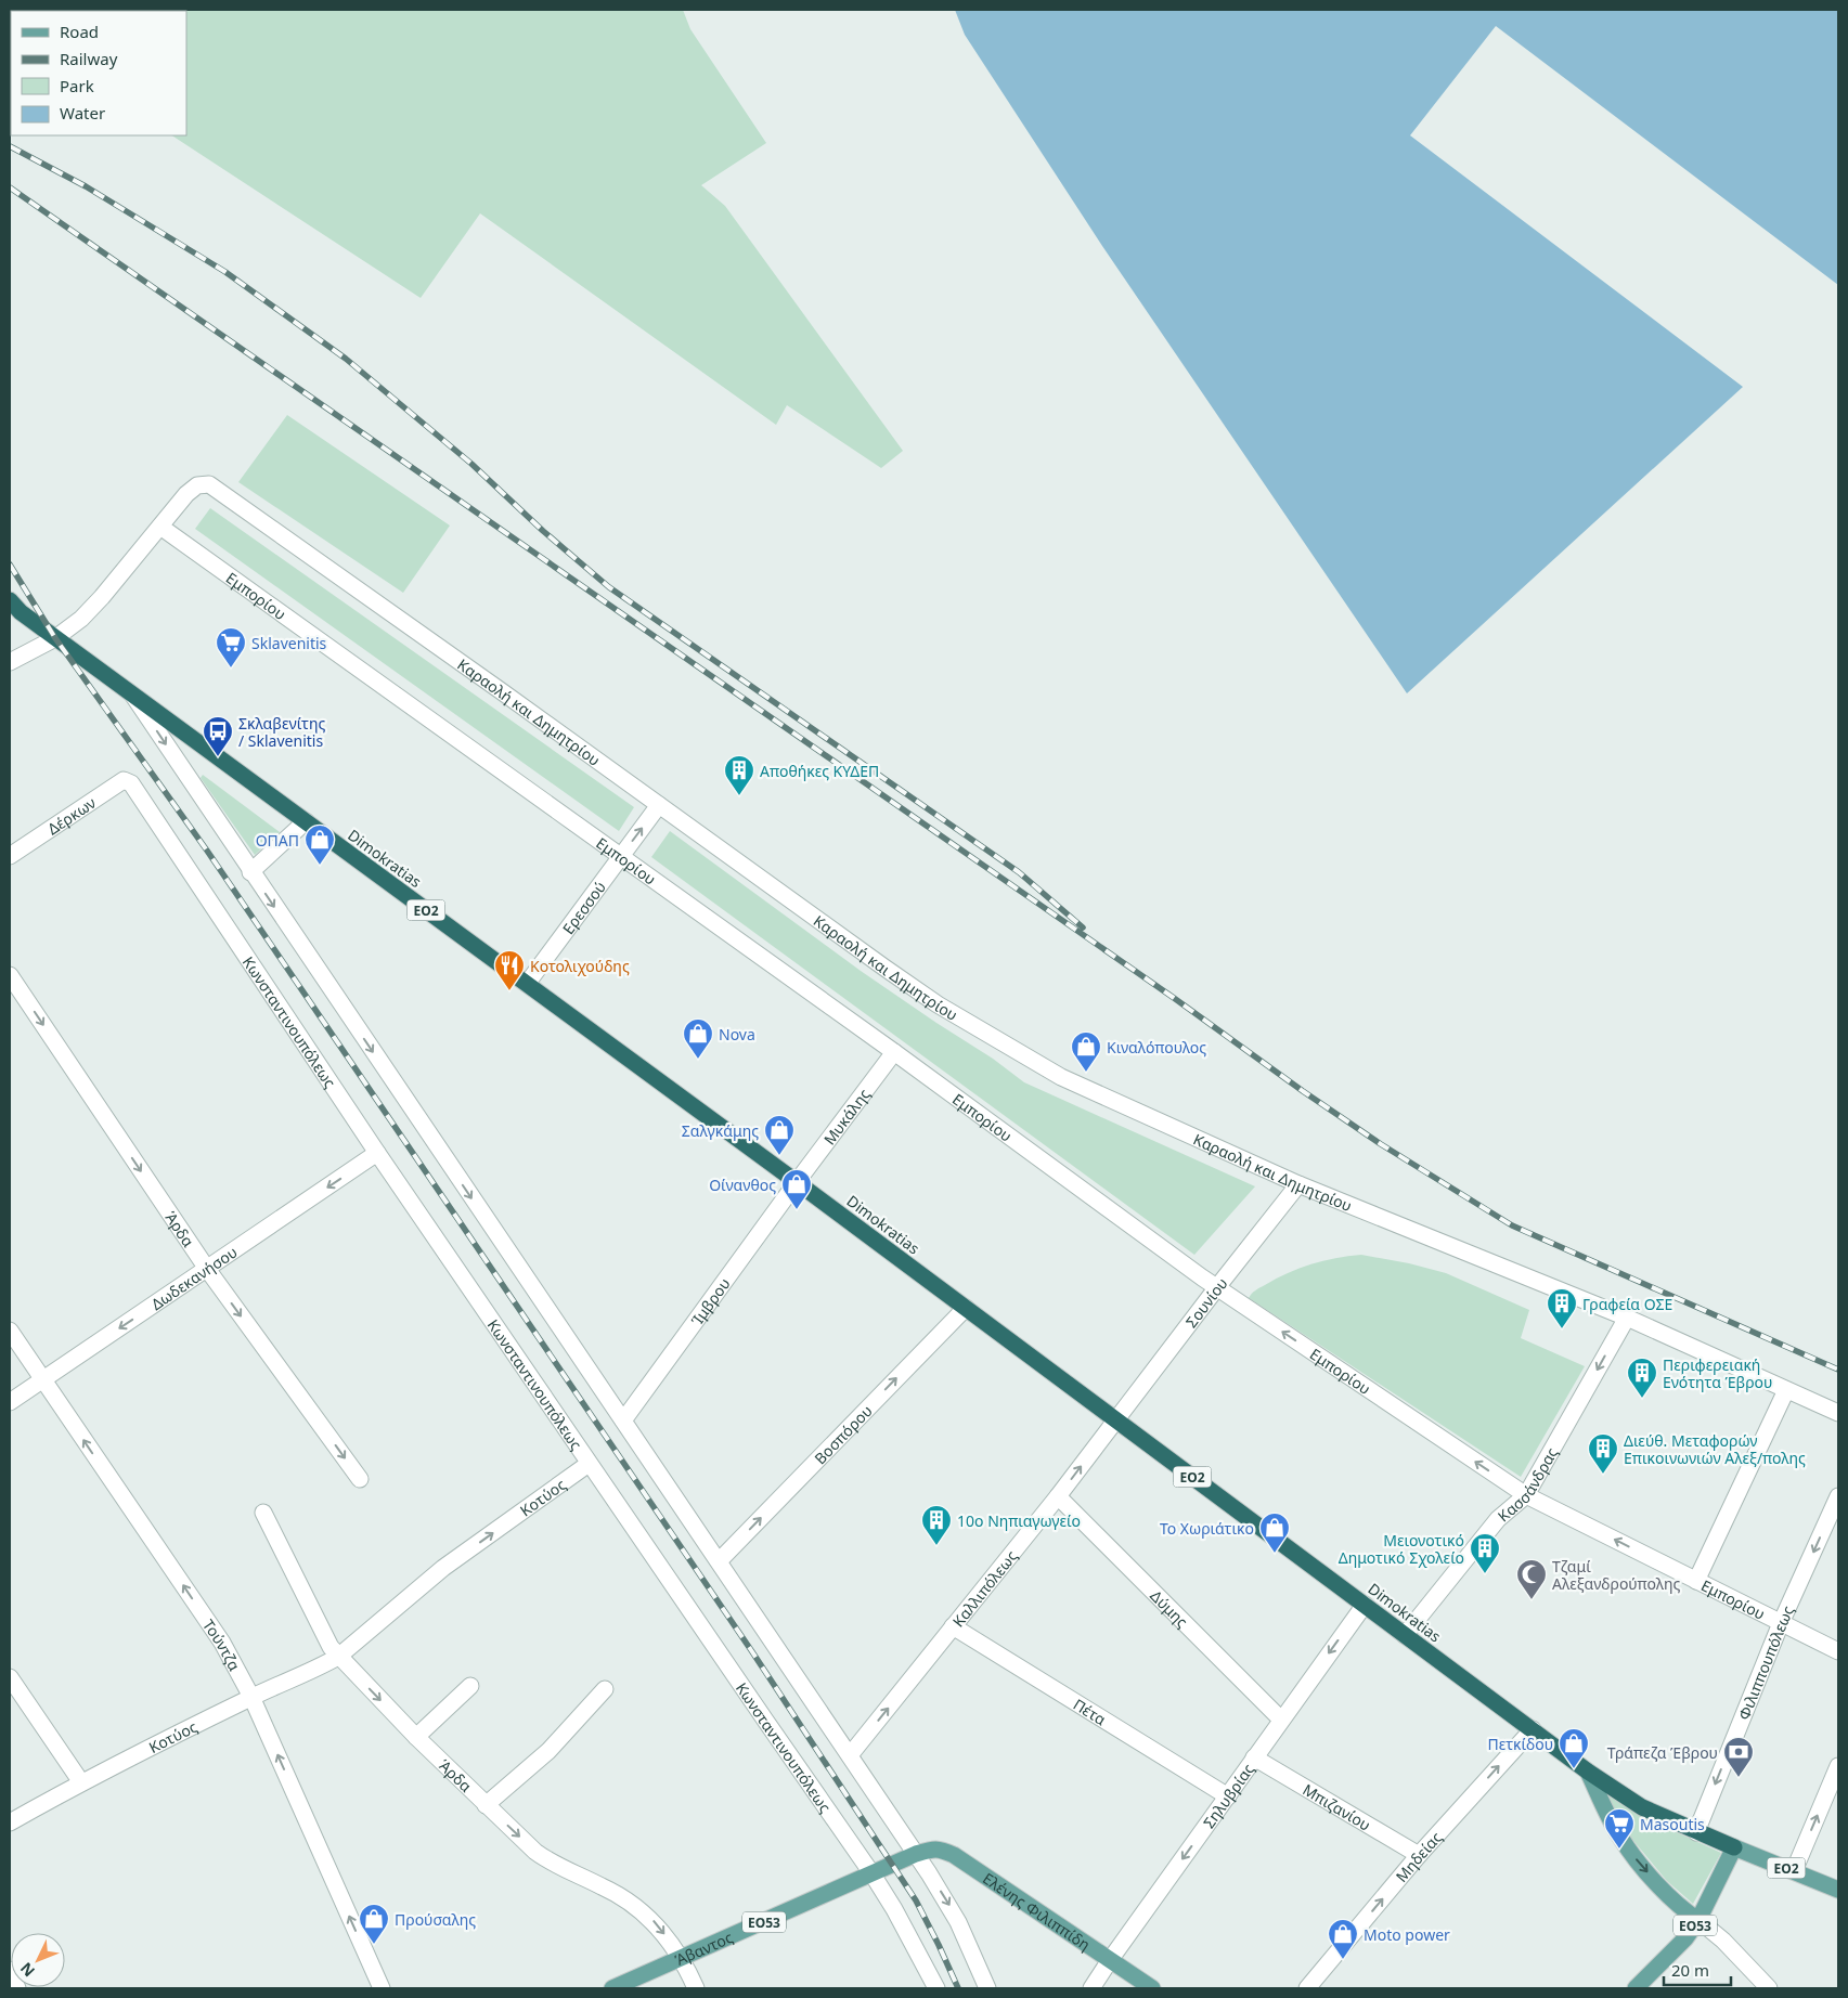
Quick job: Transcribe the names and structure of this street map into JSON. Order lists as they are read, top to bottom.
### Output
{
  "streets": {
    "highway": ["Dimokratias", "ΕΟ2"],
    "main road": ["Ελένης Φιλιππίδη", "ΕΟ53", "Άβαντος"],
    "street": [
      "Εμπορίου",
      "Καραολή και Δημητρίου",
      "Δέρκων",
      "Ερεσσού",
      "Κωνσταντινουπόλεως",
      "Μυκάλης",
      "Άρδα",
      "Δωδεκανήσου",
      "Ίμβρου",
      "Σουνίου",
      "Βοσπόρου",
      "Κασσάνδρας",
      "Κοτύος",
      "Καλλιπόλεως",
      "Δύμης",
      "Τούντζα",
      "Φιλιππουπόλεως",
      "Πέτα",
      "Σηλυβρίας",
      "Μπιζανίου",
      "Μηδείας"
    ]
  },
  "crossings": [
    ["Εμπορίου", "Καραολή και Δημητρίου"],
    ["Εμπορίου", "Ερεσσού"],
    ["Εμπορίου", "Μυκάλης"],
    ["Εμπορίου", "Σουνίου"],
    ["Εμπορίου", "Κασσάνδρας"],
    ["Εμπορίου", "Φιλιππουπόλεως"],
    ["Καραολή και Δημητρίου", "Dimokratias"],
    ["Καραολή και Δημητρίου", "Ερεσσού"],
    ["Καραολή και Δημητρίου", "Σουνίου"],
    ["Καραολή και Δημητρίου", "Κασσάνδρας"],
    ["Δέρκων", "Κωνσταντινουπόλεως"],
    ["Dimokratias", "Ερεσσού"],
    ["Dimokratias", "ΕΟ2"],
    ["Dimokratias", "Μυκάλης"],
    ["Dimokratias", "Ίμβρου"],
    ["Dimokratias", "Σουνίου"],
    ["Dimokratias", "Βοσπόρου"],
    ["Dimokratias", "Κασσάνδρας"],
    ["Dimokratias", "Καλλιπόλεως"],
    ["Dimokratias", "Φιλιππουπόλεως"],
    ["Dimokratias", "Σηλυβρίας"],
    ["Dimokratias", "Μηδείας"],
    ["Dimokratias", "ΕΟ53"],
    ["ΕΟ2", "ΕΟ53"],
    ["Κωνσταντινουπόλεως", "Δωδεκανήσου"],
    ["Κωνσταντινουπόλεως", "Κοτύος"],
    ["Κωνσταντινουπόλεως", "Άβαντος"],
    ["Μυκάλης", "Ίμβρου"],
    ["Άρδα", "Δωδεκανήσου"],
    ["Άρδα", "Κοτύος"],
    ["Άρδα", "Άβαντος"],
    ["Δωδεκανήσου", "Τούντζα"],
    ["Σουνίου", "Καλλιπόλεως"],
    ["Κοτύος", "Τούντζα"],
    ["Καλλιπόλεως", "Δύμης"],
    ["Καλλιπόλεως", "Πέτα"],
    ["Δύμης", "Σηλυβρίας"],
    ["Πέτα", "Σηλυβρίας"],
    ["Σηλυβρίας", "Μπιζανίου"],
    ["Σηλυβρίας", "Ελένης Φιλιππίδη"],
    ["Μπιζανίου", "Μηδείας"],
    ["Ελένης Φιλιππίδη", "Άβαντος"]
  ],
  "one_way": [
    "Άρδα",
    "Δωδεκανήσου",
    "Βοσπόρου",
    "Κασσάνδρας",
    "Κοτύος",
    "Καλλιπόλεως",
    "Τούντζα",
    "Σηλυβρίας",
    "Μηδείας"
  ],
  "places": {
    "supermarket": ["Sklavenitis", "Masoutis"],
    "bus stop": ["Σκλαβενίτης / Sklavenitis"],
    "building": [
      "Αποθήκες ΚΥΔΕΠ",
      "Γραφεία ΟΣΕ",
      "Περιφερειακή Ενότητα Έβρου",
      "Διεύθ. Μεταφορών Επικοινωνιών Αλεξ/πολης",
      "10ο Νηπιαγωγείο",
      "Μειονοτικό Δημοτικό Σχολείο"
    ],
    "shop": [
      "ΟΠΑΠ",
      "Nova",
      "Κιναλόπουλος",
      "Σαλγκάμης",
      "Οίνανθος",
      "Το Χωριάτικο",
      "Πετκίδου",
      "Προύσαλης",
      "Moto power"
    ],
    "restaurant": ["Κοτολιχούδης"],
    "mosque": ["Tζαμί Αλεξανδρούπολης"],
    "bank": ["Τράπεζα Έβρου"]
  },
  "legend": [
    "Road",
    "Railway",
    "Park",
    "Water"
  ],
  "scale_bar": "20 m",
  "north": "bottom left"
}
